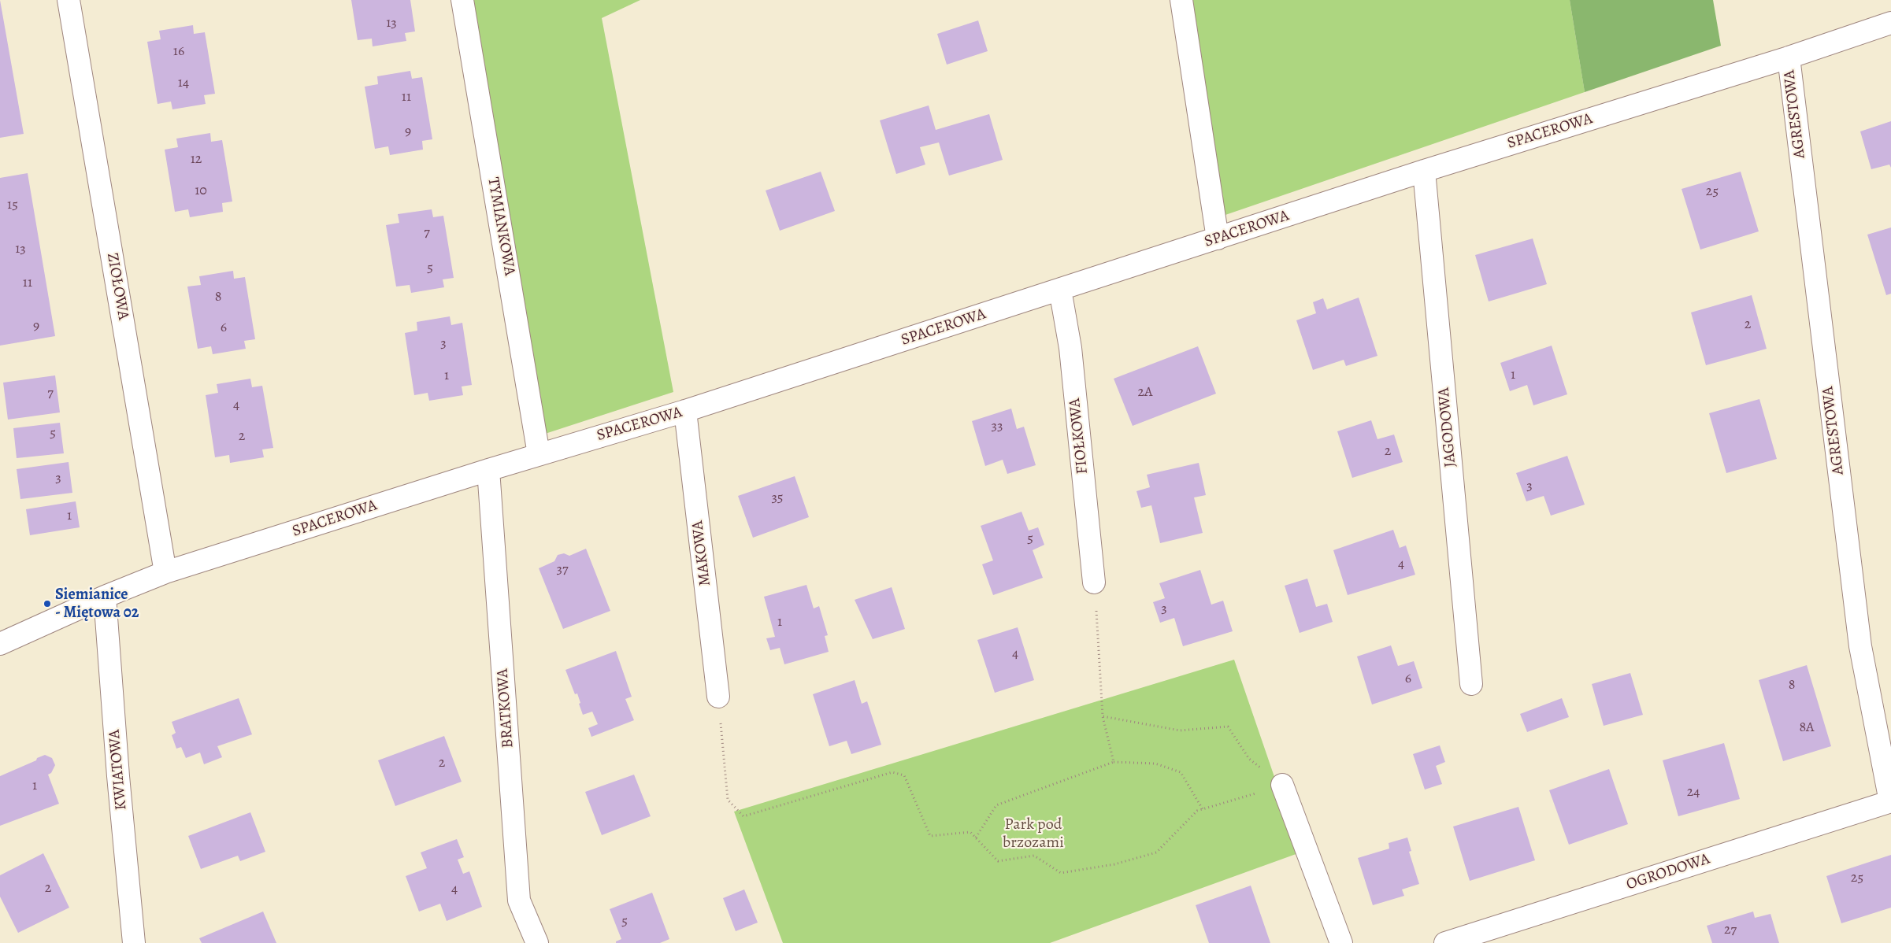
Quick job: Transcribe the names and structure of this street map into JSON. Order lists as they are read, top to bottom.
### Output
{
  "streets": {
    "street": [
      "AGRESTOWA",
      "SPACEROWA",
      "TYMIANKOWA",
      "ZIOŁOWA",
      "JAGODOWA",
      "FIOŁKOWA",
      "MAKOWA",
      "BRATKOWA",
      "KWIATOWA",
      "OGRODOWA"
    ]
  },
  "crossings": [
    ["AGRESTOWA", "SPACEROWA"],
    ["AGRESTOWA", "OGRODOWA"],
    ["SPACEROWA", "TYMIANKOWA"],
    ["SPACEROWA", "ZIOŁOWA"],
    ["SPACEROWA", "JAGODOWA"],
    ["SPACEROWA", "FIOŁKOWA"],
    ["SPACEROWA", "MAKOWA"],
    ["SPACEROWA", "BRATKOWA"],
    ["SPACEROWA", "KWIATOWA"]
  ],
  "parks": ["Park pod brzozami"],
  "places": ["Siemianice - Miętowa 02"],
  "house_numbers": [
    "13",
    "16",
    "14",
    "11",
    "9",
    "12",
    "10",
    "25",
    "15",
    "7",
    "13",
    "5",
    "11",
    "8",
    "2",
    "9",
    "6",
    "3",
    "1",
    "1",
    "2A",
    "7",
    "4",
    "33",
    "5",
    "2",
    "2",
    "3",
    "3",
    "35",
    "1",
    "5",
    "4",
    "37",
    "3",
    "1",
    "4",
    "6",
    "8",
    "8A",
    "2",
    "1",
    "24",
    "25",
    "2",
    "4",
    "5",
    "27"
  ]
}
